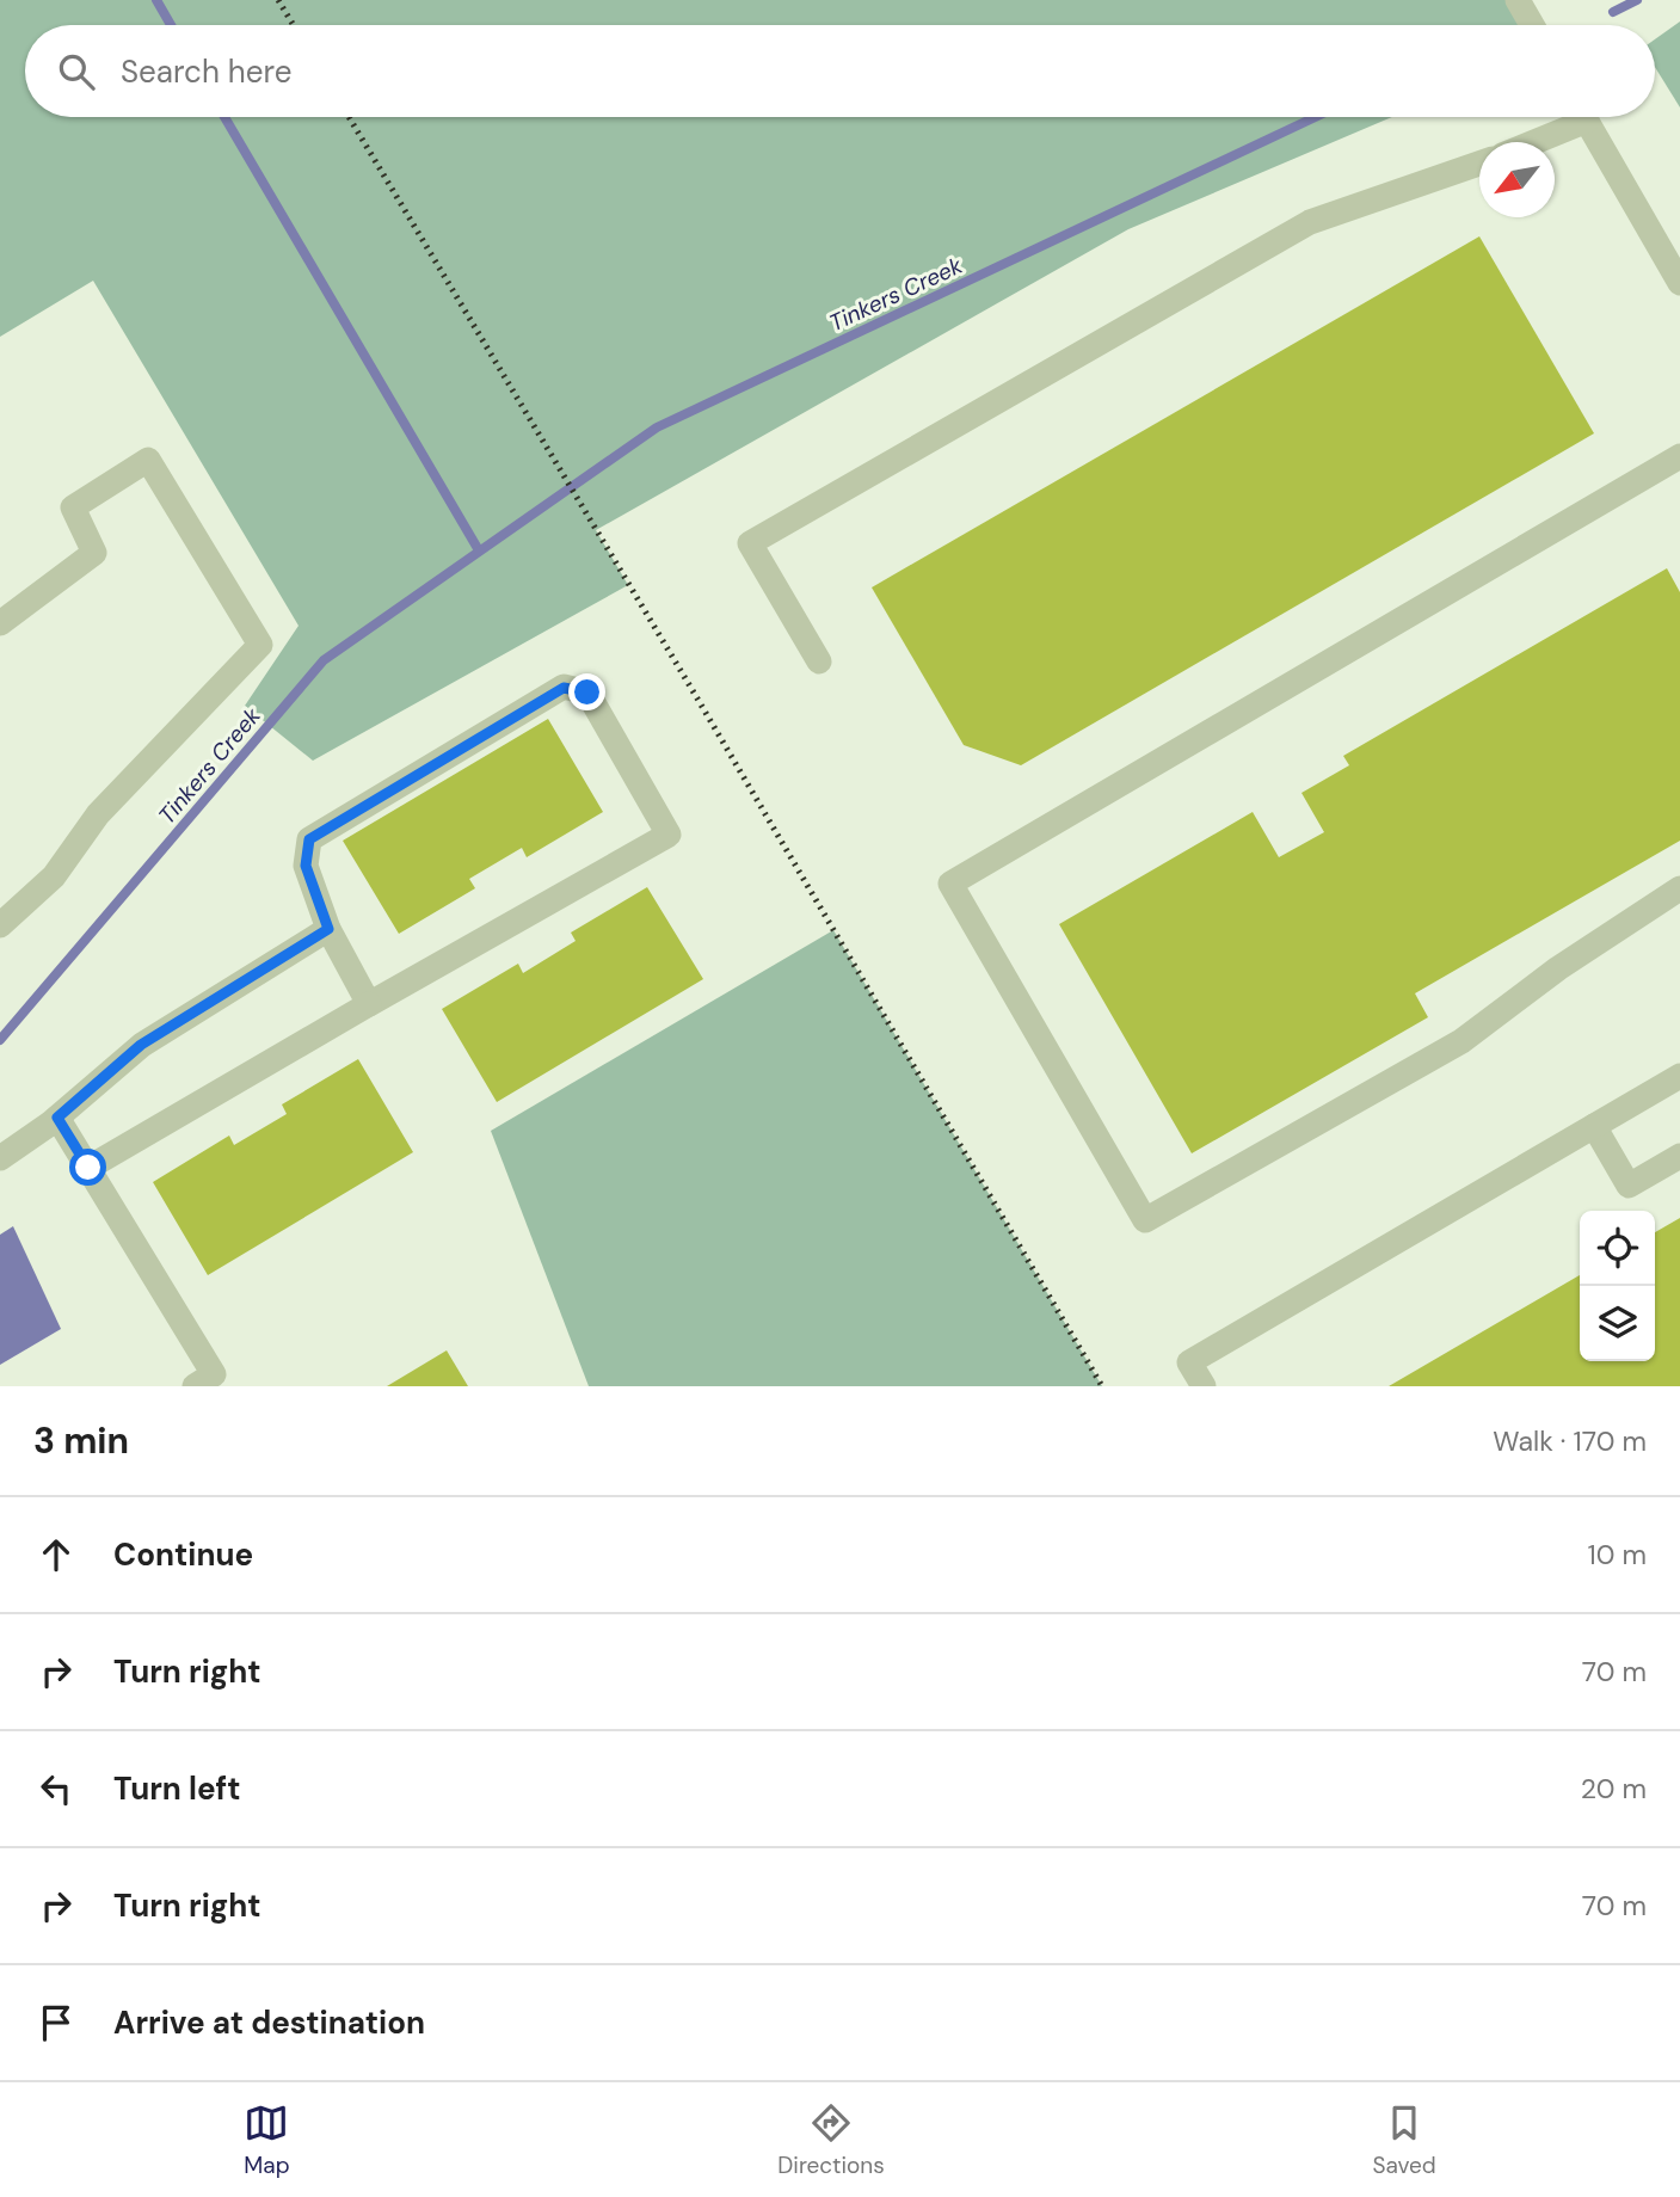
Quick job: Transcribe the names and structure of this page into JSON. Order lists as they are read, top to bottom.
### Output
{
  "water": ["Tinkers Creek"],
  "north": "bottom left",
  "page": {
    "search": "Search here",
    "heading": ["3 min", "Walk · 170 m"],
    "list": [
      ["Continue", "10 m"],
      ["Turn right", "70 m"],
      ["Turn left", "20 m"],
      ["Turn right", "70 m"],
      "Arrive at destination"
    ],
    "nav": ["Map", "Directions", "Saved"]
  }
}
